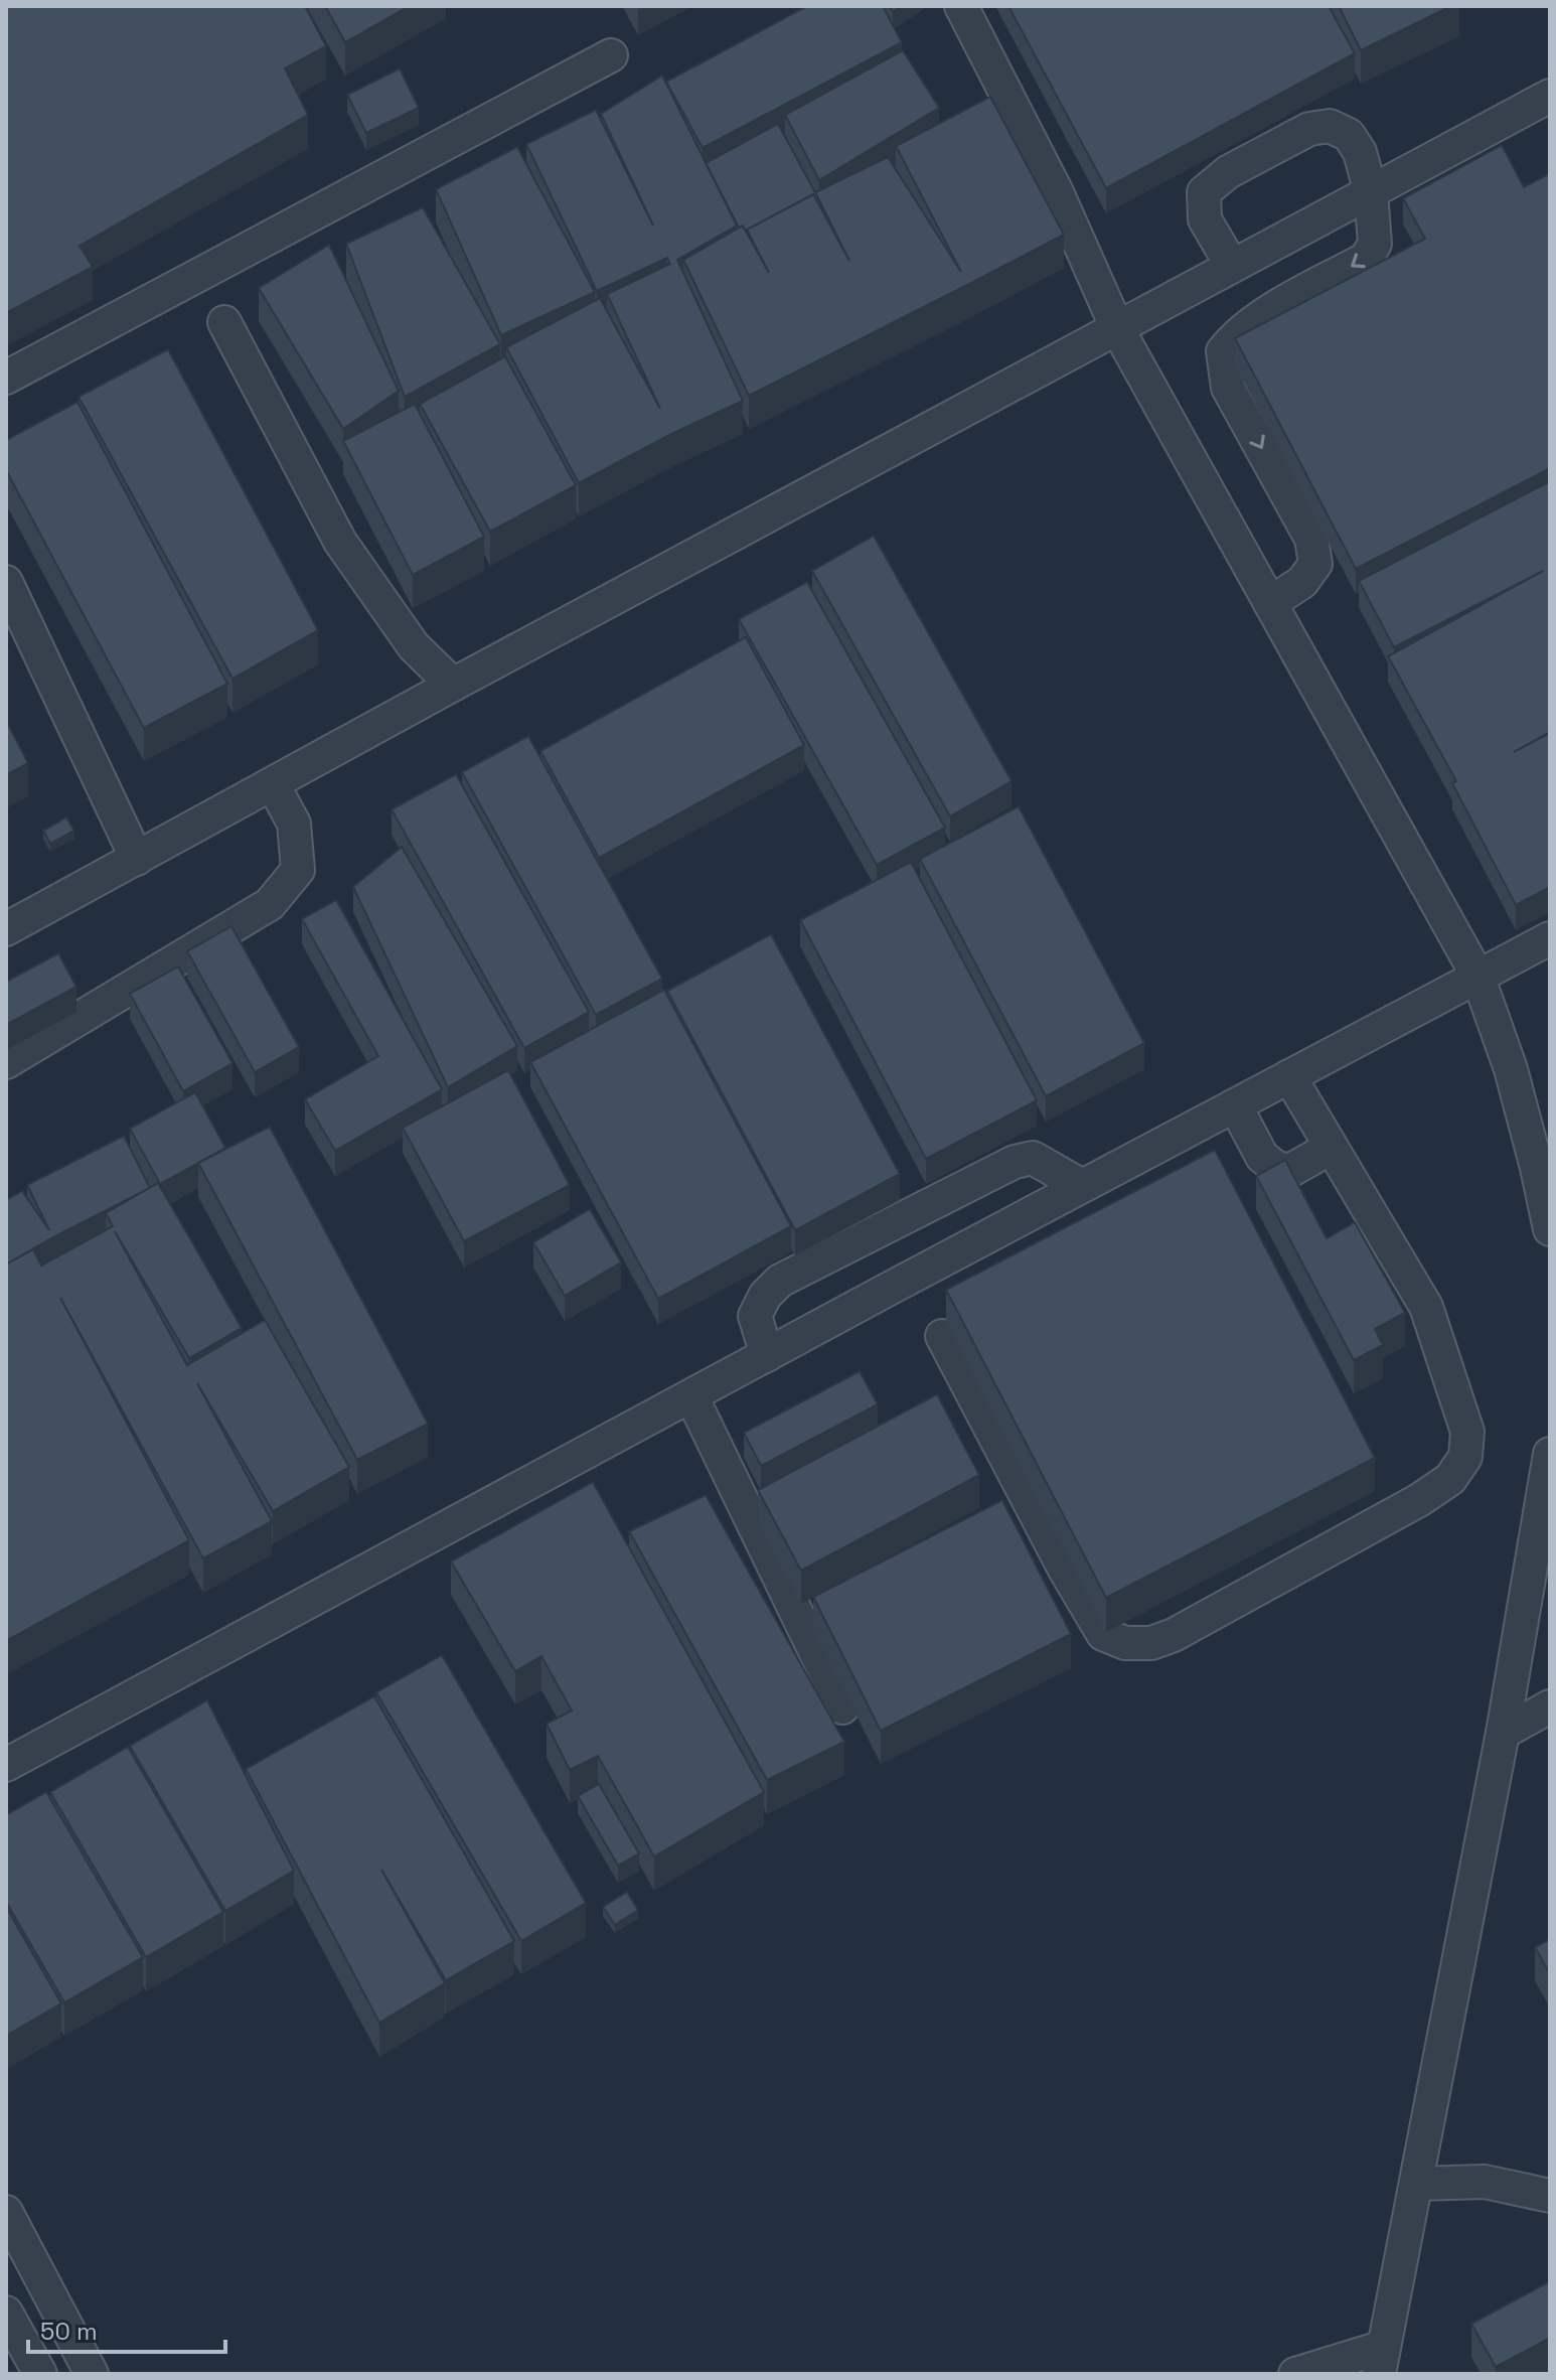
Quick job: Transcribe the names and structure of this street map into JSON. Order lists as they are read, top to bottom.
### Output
{
  "scale_bar": "50 m"
}
